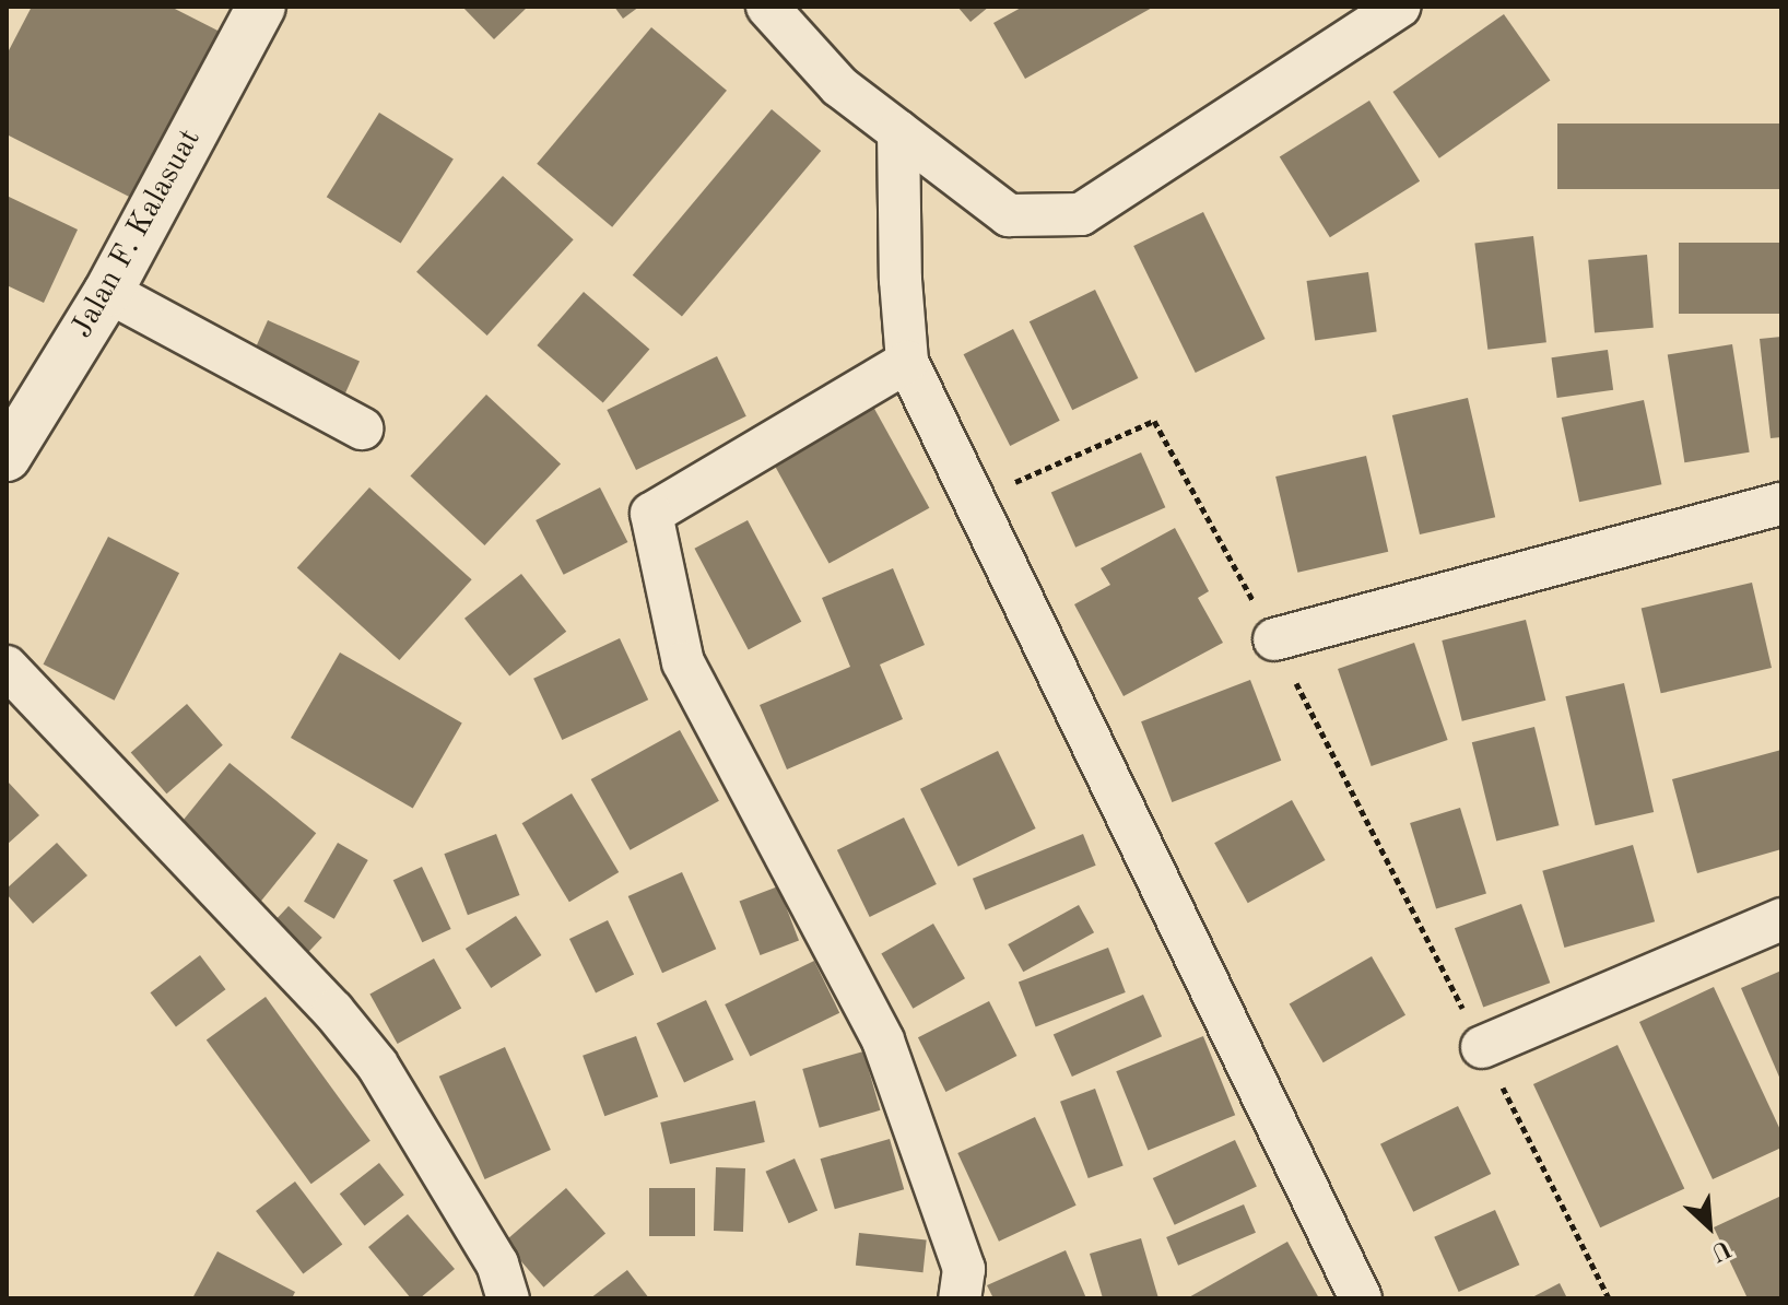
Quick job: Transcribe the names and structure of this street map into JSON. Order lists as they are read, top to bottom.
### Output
{
  "streets": {
    "street": ["Jalan F. Kalasuat"]
  },
  "north": "bottom right"
}
